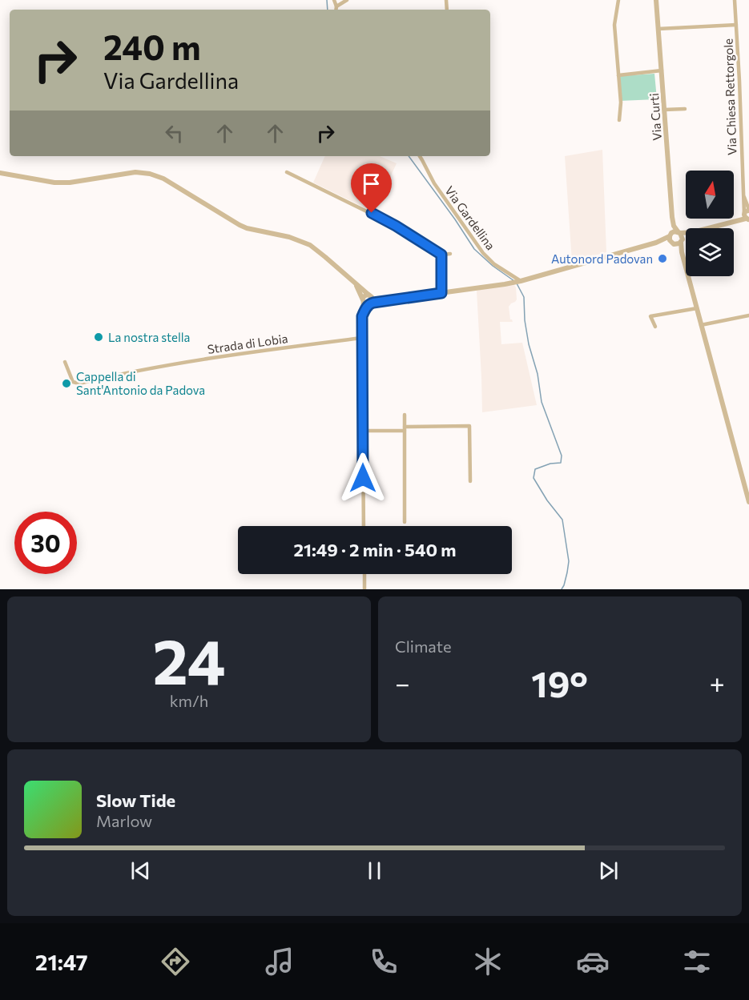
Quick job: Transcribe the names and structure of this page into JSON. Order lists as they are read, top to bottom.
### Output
{
  "streets": {
    "street": [
      "Via Chiesa Rettorgole",
      "Via Curti",
      "Via Gardellina",
      "Strada di Lobia"
    ]
  },
  "places": ["Autonord Padovan", "La nostra stella", "Cappella di Sant'Antonio da Padova"],
  "north": "top",
  "page": {
    "turn": ["240 m", "Via Gardellina"],
    "limit": "30",
    "trip": "21:49 · 2 min · 540 m",
    "tile": [
      ["24", "km/h"],
      "Climate"
    ],
    "heat": ["−", "19°", "+"],
    "song": ["Slow Tide", "Marlow"],
    "tabs": "21:47"
  }
}
